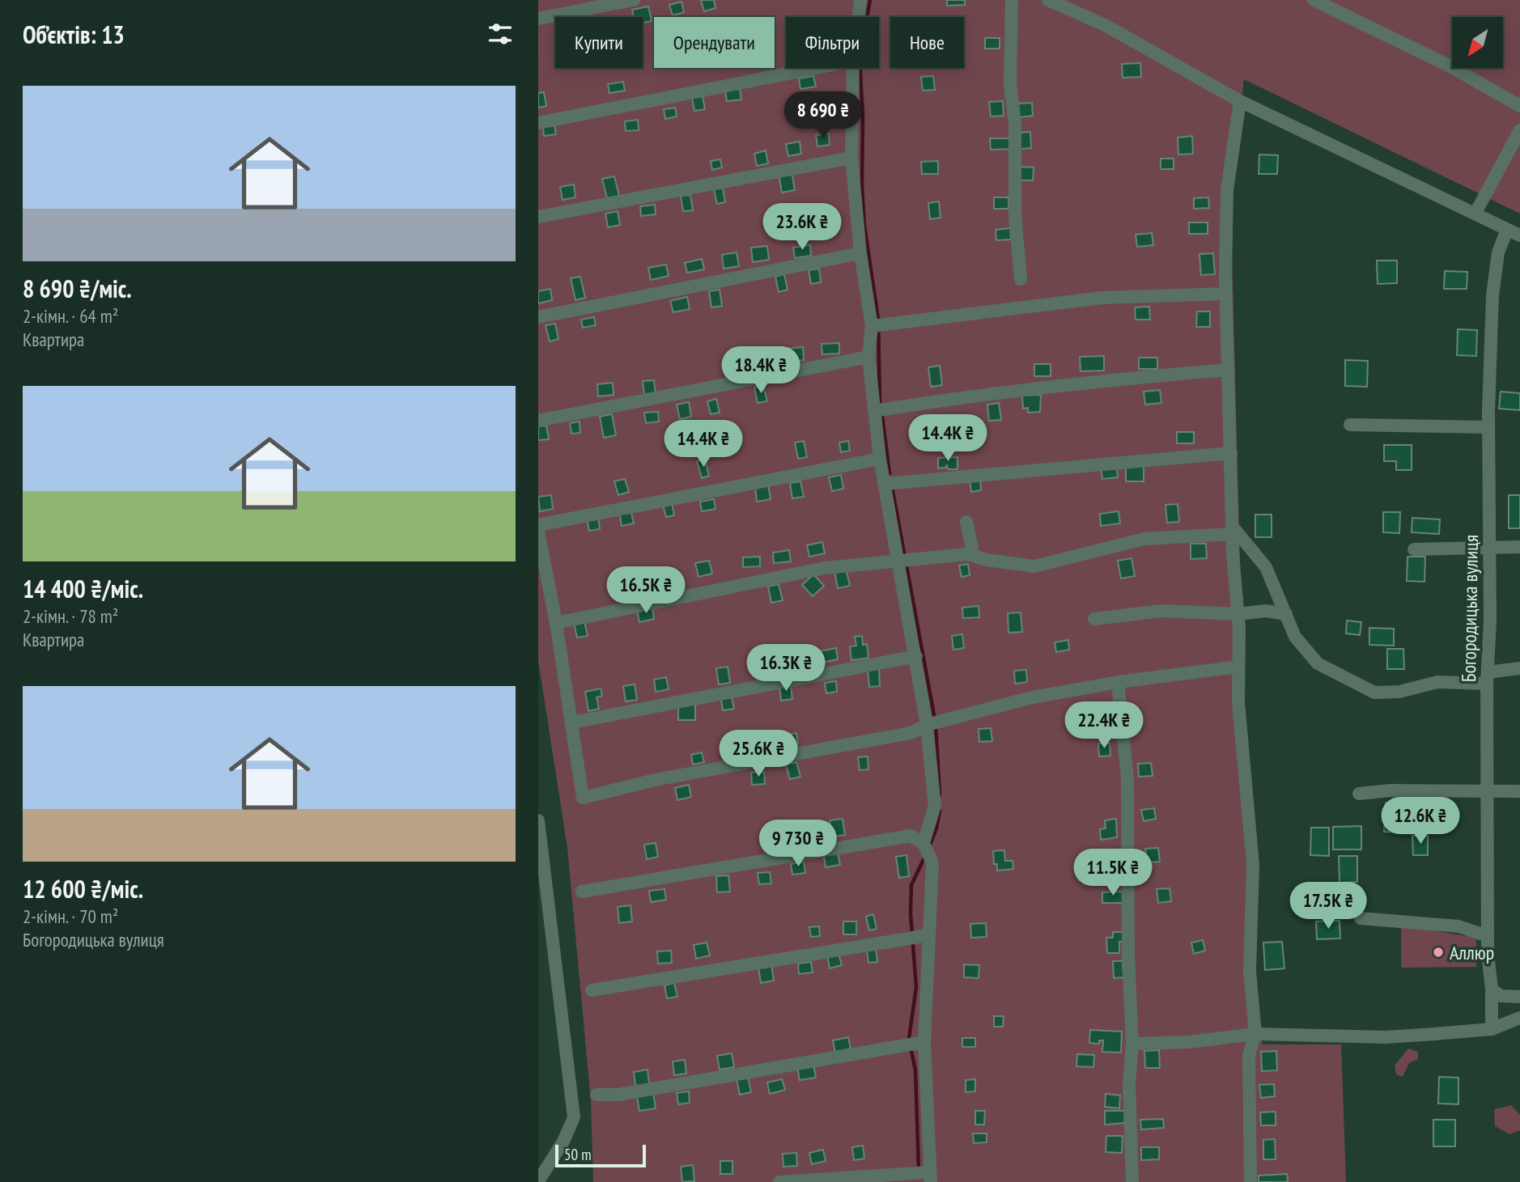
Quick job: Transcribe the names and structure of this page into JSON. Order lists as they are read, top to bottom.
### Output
{
  "streets": {
    "street": ["Богородицька вулиця"]
  },
  "places": ["Аллюр"],
  "scale_bar": "50 m",
  "north": "bottom left",
  "page": {
    "heading": "Об’єктів: 13",
    "chip": [
      "Купити",
      "Орендувати",
      "Фільтри",
      "Нове"
    ],
    "list": [
      {
        "name": "8 690 ₴/міс.",
        "note": "2-кімн. · 64 m² · Квартира"
      },
      {
        "name": "14 400 ₴/міс.",
        "note": "2-кімн. · 78 m² · Квартира"
      },
      {
        "name": "12 600 ₴/міс.",
        "note": "2-кімн. · 70 m² · Богородицька вулиця"
      }
    ],
    "price": [
      "8 690 ₴",
      "23.6K ₴",
      "18.4K ₴",
      "14.4K ₴",
      "14.4K ₴",
      "16.5K ₴",
      "16.3K ₴",
      "22.4K ₴",
      "25.6K ₴",
      "12.6K ₴",
      "9 730 ₴",
      "11.5K ₴",
      "17.5K ₴"
    ],
    "scale": "50 m"
  }
}
